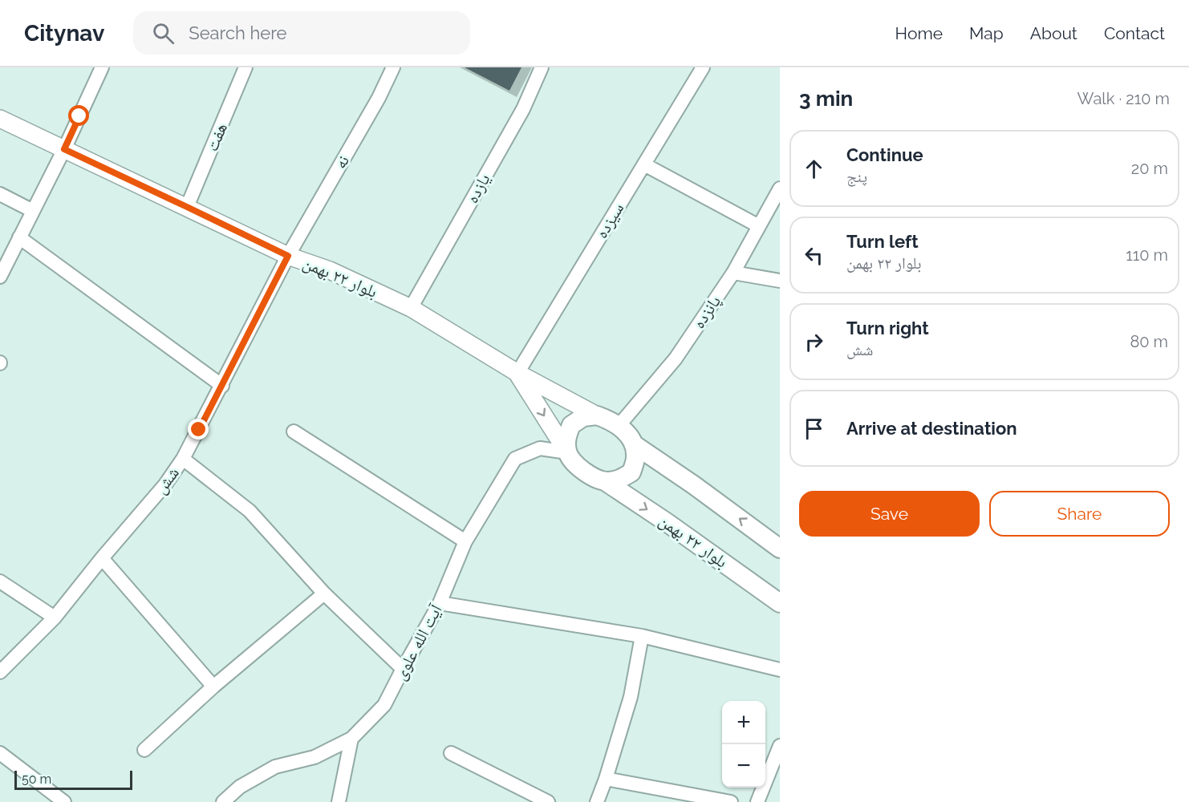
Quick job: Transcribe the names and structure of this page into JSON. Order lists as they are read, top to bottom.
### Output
{
  "streets": {
    "main road": ["بلوار ۲۲ بهمن"],
    "street": [
      "هفت",
      "نه",
      "یازده",
      "سیزده",
      "پانزده",
      "شش",
      "آیت الله علوی"
    ]
  },
  "crossings": [
    ["هفت", "بلوار ۲۲ بهمن"],
    ["نه", "بلوار ۲۲ بهمن"],
    ["نه", "شش"],
    ["یازده", "بلوار ۲۲ بهمن"],
    ["سیزده", "بلوار ۲۲ بهمن"],
    ["بلوار ۲۲ بهمن", "پانزده"],
    ["بلوار ۲۲ بهمن", "شش"],
    ["بلوار ۲۲ بهمن", "آیت الله علوی"],
    ["پانزده", "آیت الله علوی"]
  ],
  "scale_bar": "50 m",
  "page": {
    "header": "Citynav",
    "search": "Search here",
    "nav": [
      "Home",
      "Map",
      "About",
      "Contact"
    ],
    "heading": ["3 min", "Walk · 210 m"],
    "list": [
      ["Continue", "پنج", "20 m"],
      ["Turn left", "بلوار ۲۲ بهمن", "110 m"],
      ["Turn right", "شش", "80 m"],
      "Arrive at destination"
    ],
    "buttons": ["Save", "Share"],
    "map_buttons": ["+", "−"],
    "scale": "50 m"
  }
}
